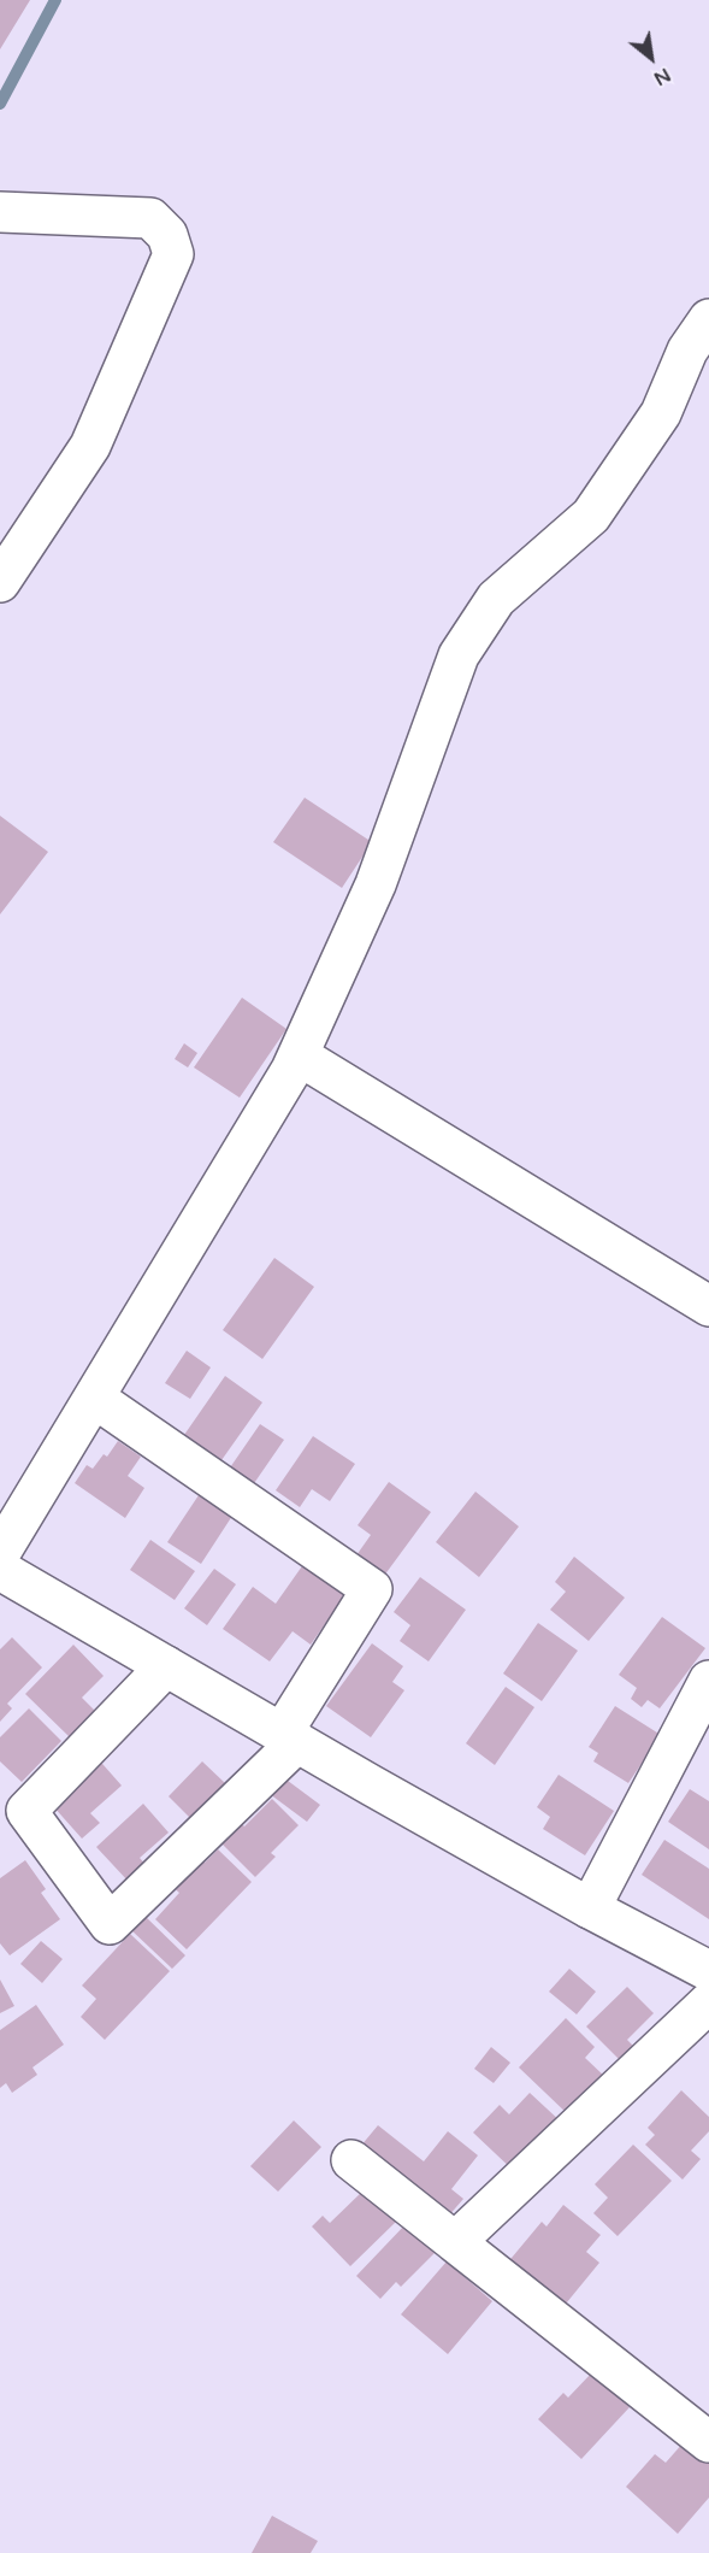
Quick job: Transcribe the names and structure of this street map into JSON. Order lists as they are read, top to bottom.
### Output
{
  "north": "bottom right"
}
